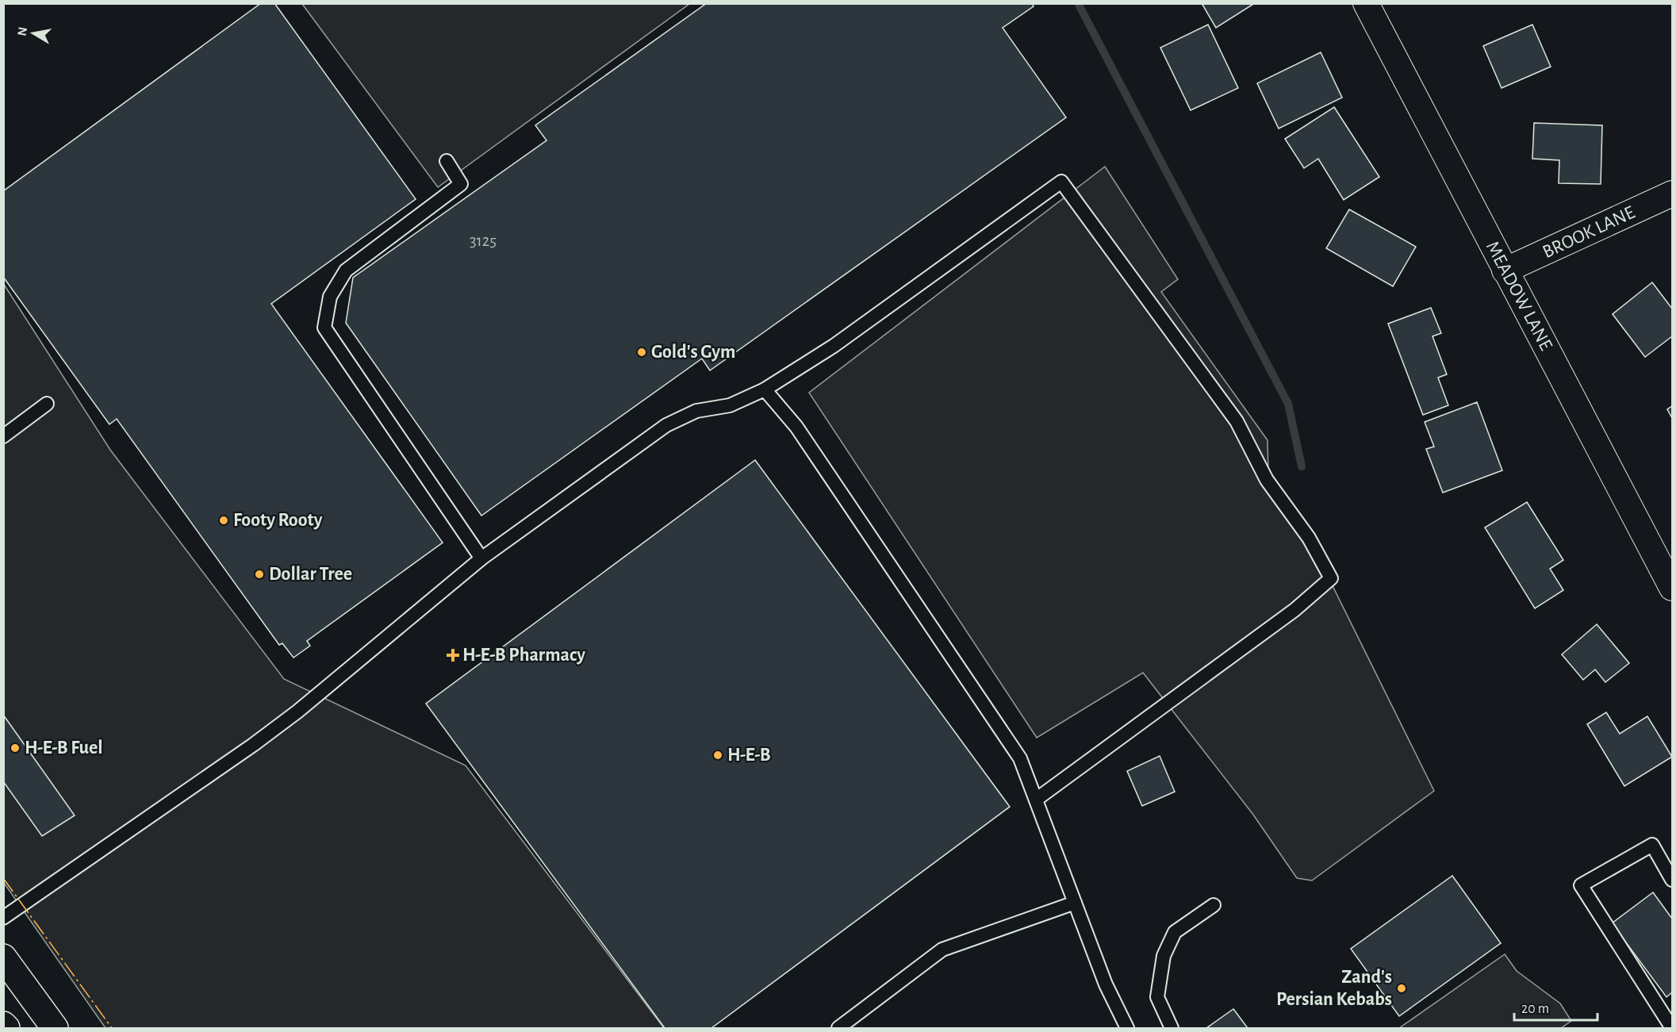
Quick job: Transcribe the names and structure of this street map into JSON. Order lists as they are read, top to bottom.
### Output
{
  "streets": {
    "street": ["BROOK LANE", "MEADOW LANE"]
  },
  "crossings": [
    ["BROOK LANE", "MEADOW LANE"]
  ],
  "places": {
    "other": [
      "Gold's Gym",
      "Footy Rooty",
      "Dollar Tree",
      "H-E-B Fuel",
      "H-E-B",
      "Zand's Persian Kebabs"
    ],
    "health": ["H-E-B Pharmacy"]
  },
  "house_numbers": ["3125"],
  "scale_bar": "20 m",
  "north": "left"
}
